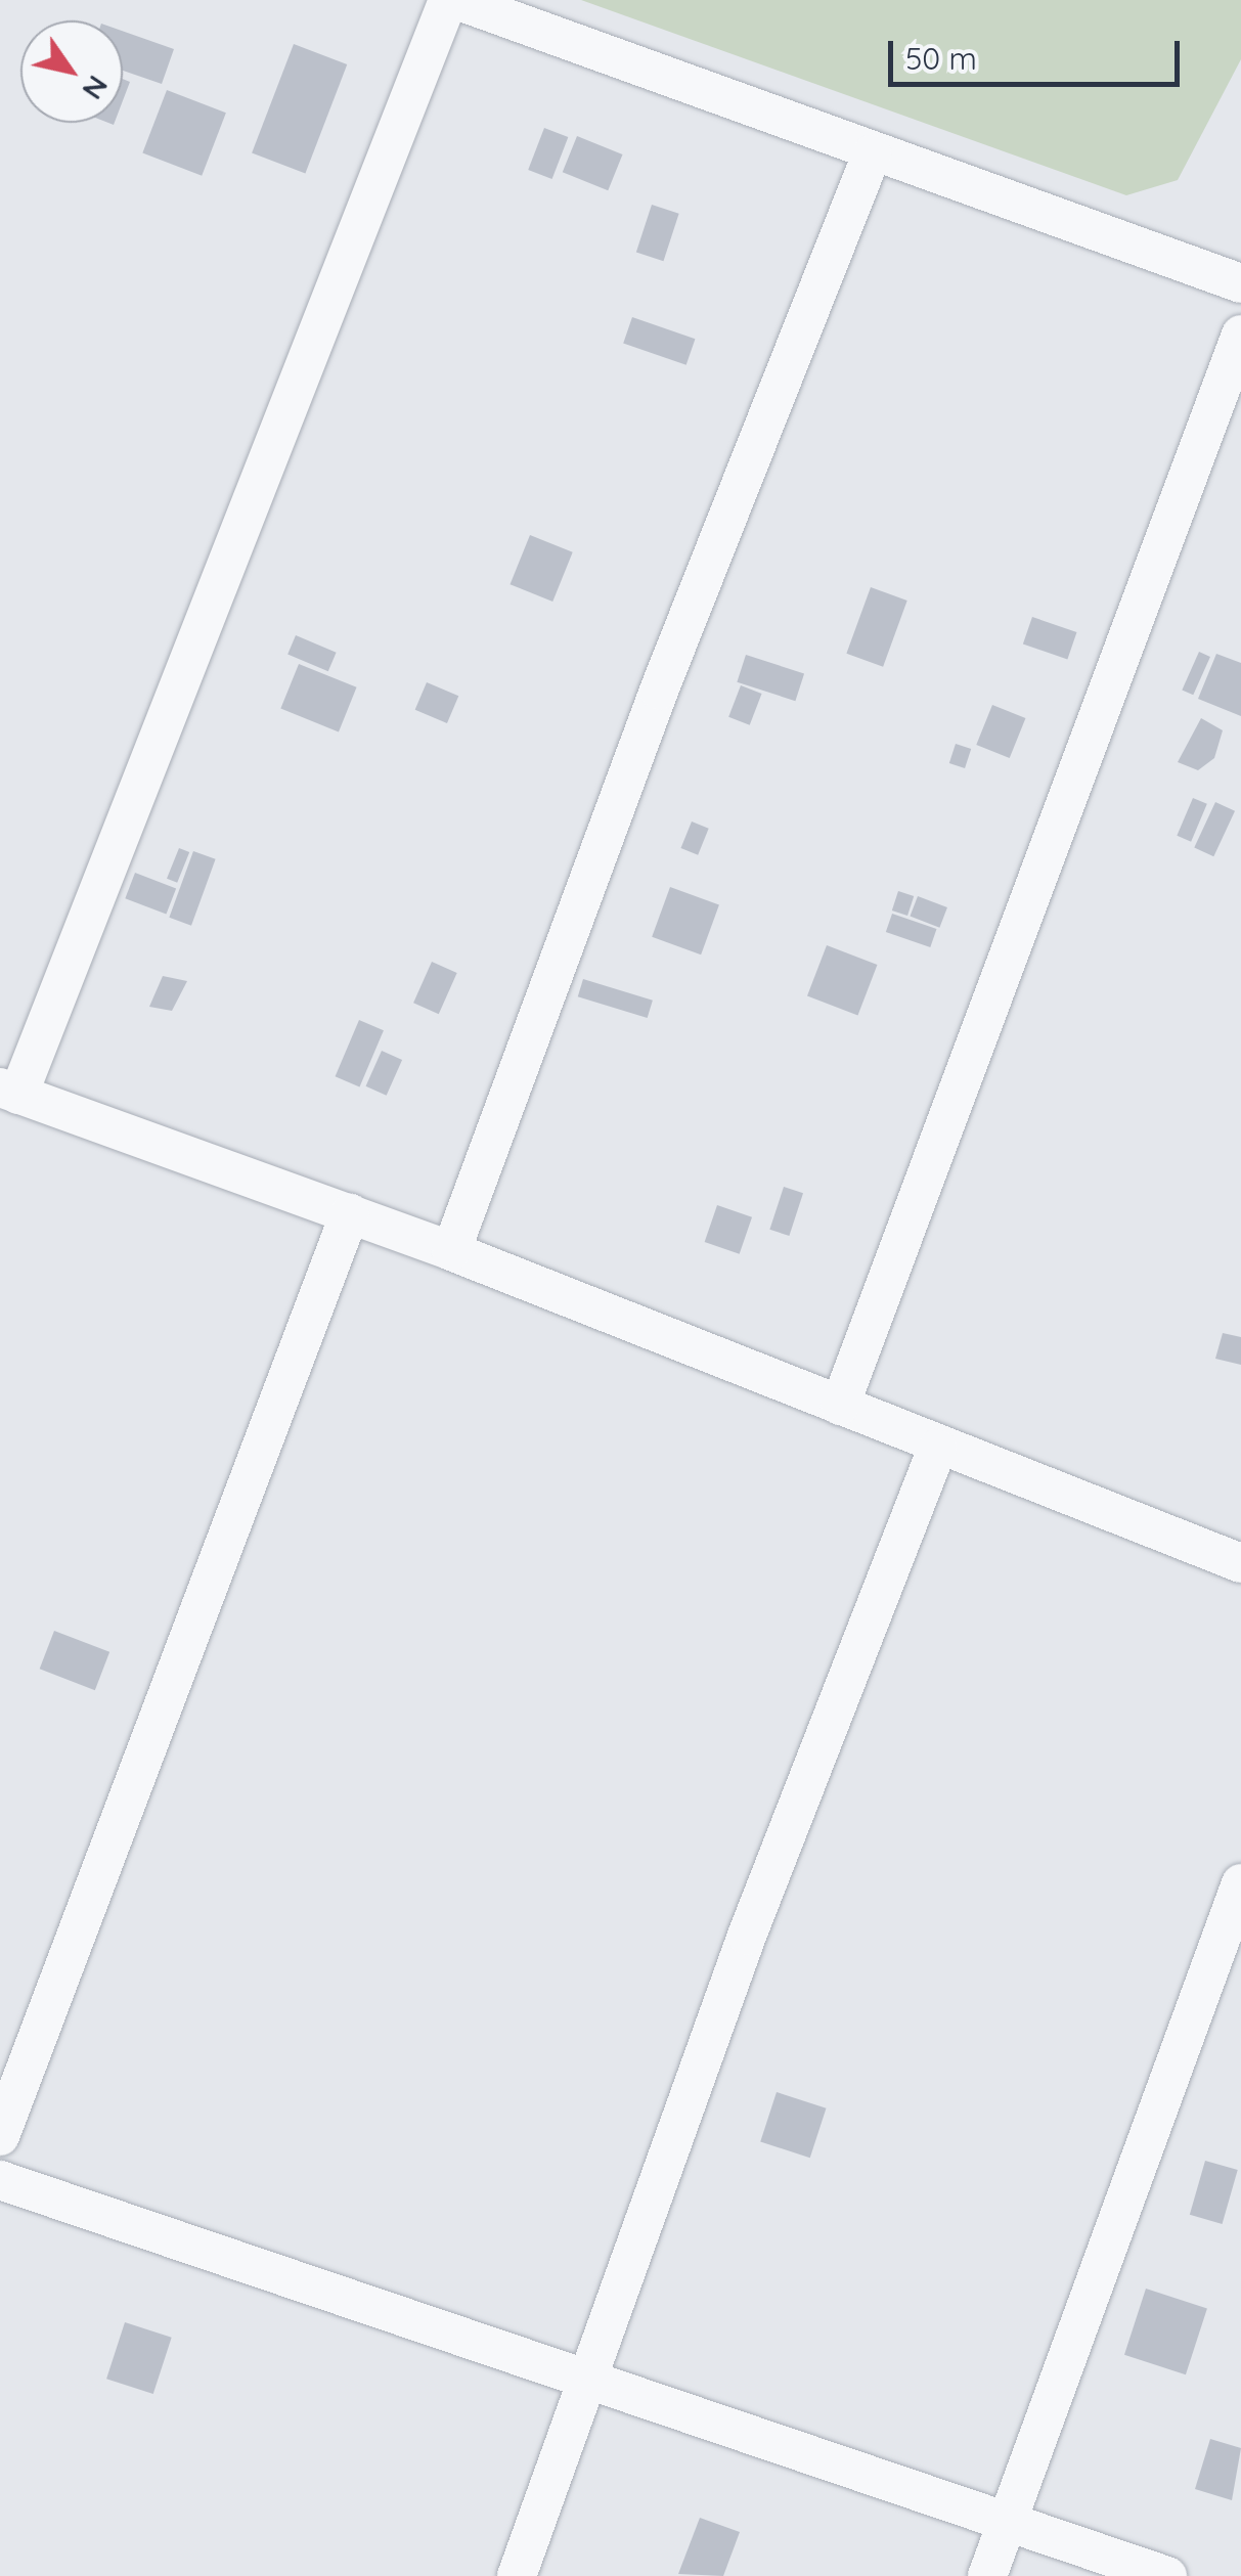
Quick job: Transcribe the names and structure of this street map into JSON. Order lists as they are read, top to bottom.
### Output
{
  "scale_bar": "50 m",
  "north": "bottom right"
}
